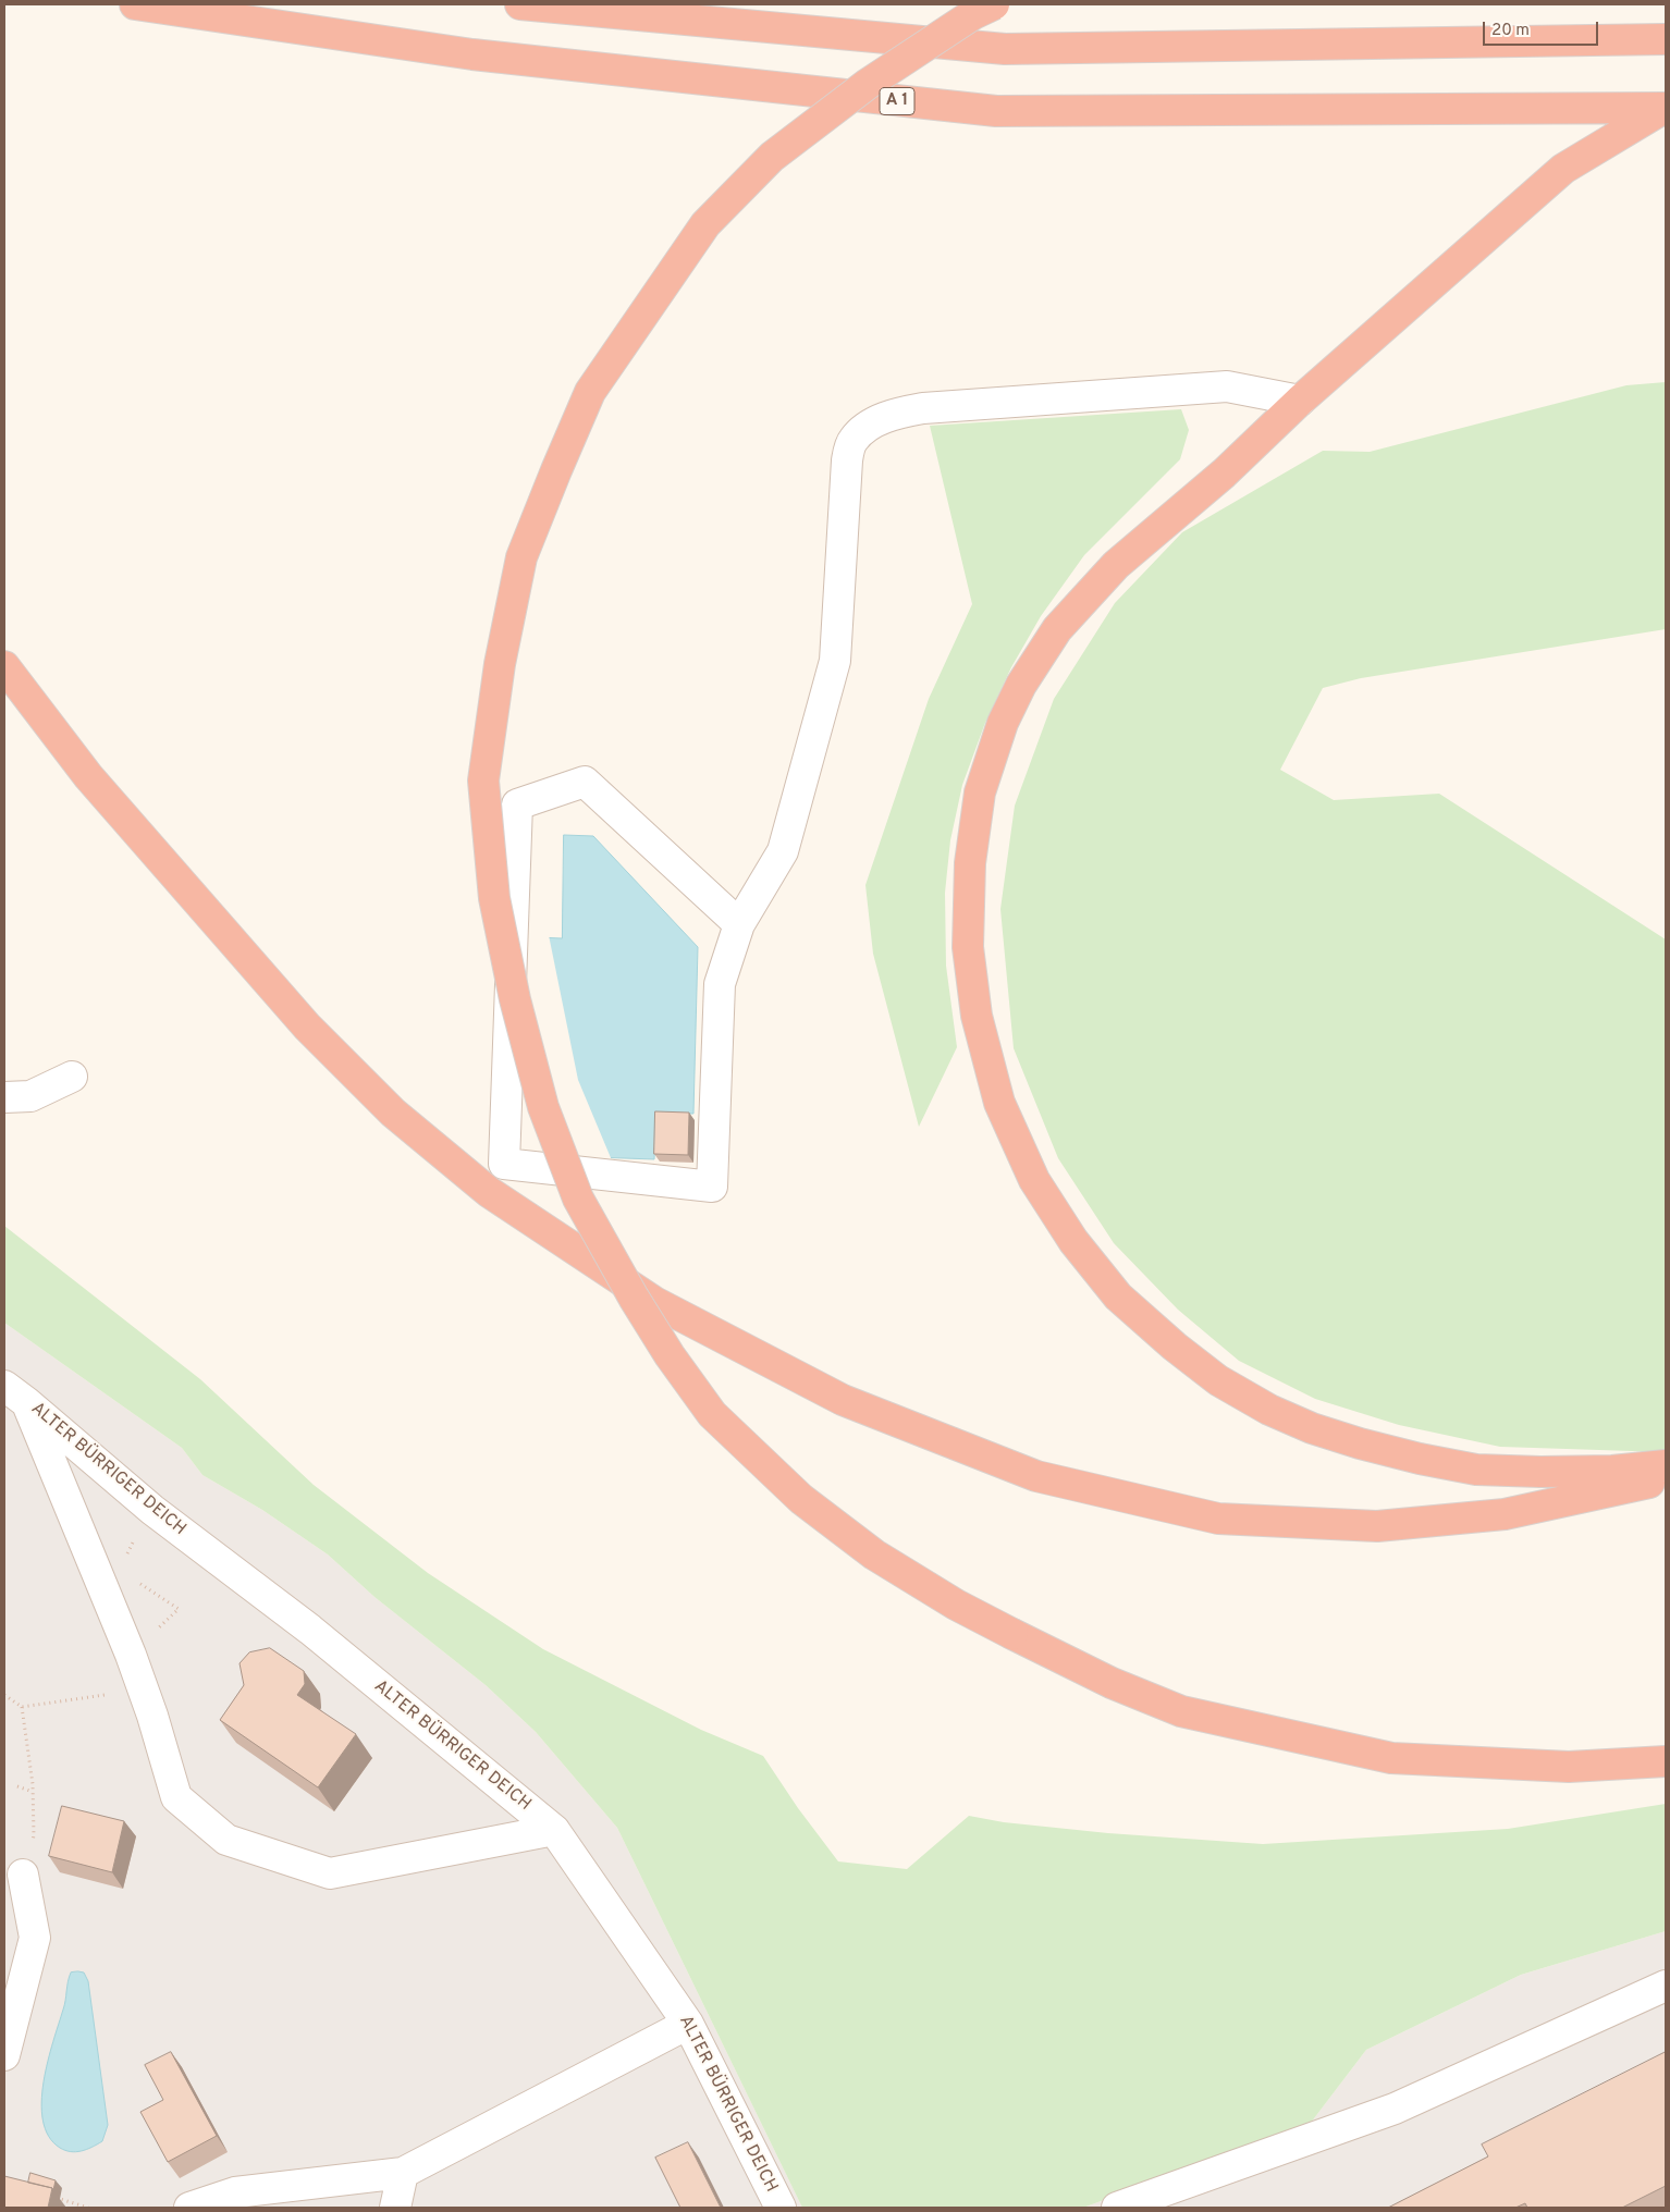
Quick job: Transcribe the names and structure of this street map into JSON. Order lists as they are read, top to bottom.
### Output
{
  "streets": {
    "highway": ["A 1"],
    "lane": ["ALTER BÜRRIGER DEICH"]
  },
  "scale_bar": "20 m"
}
